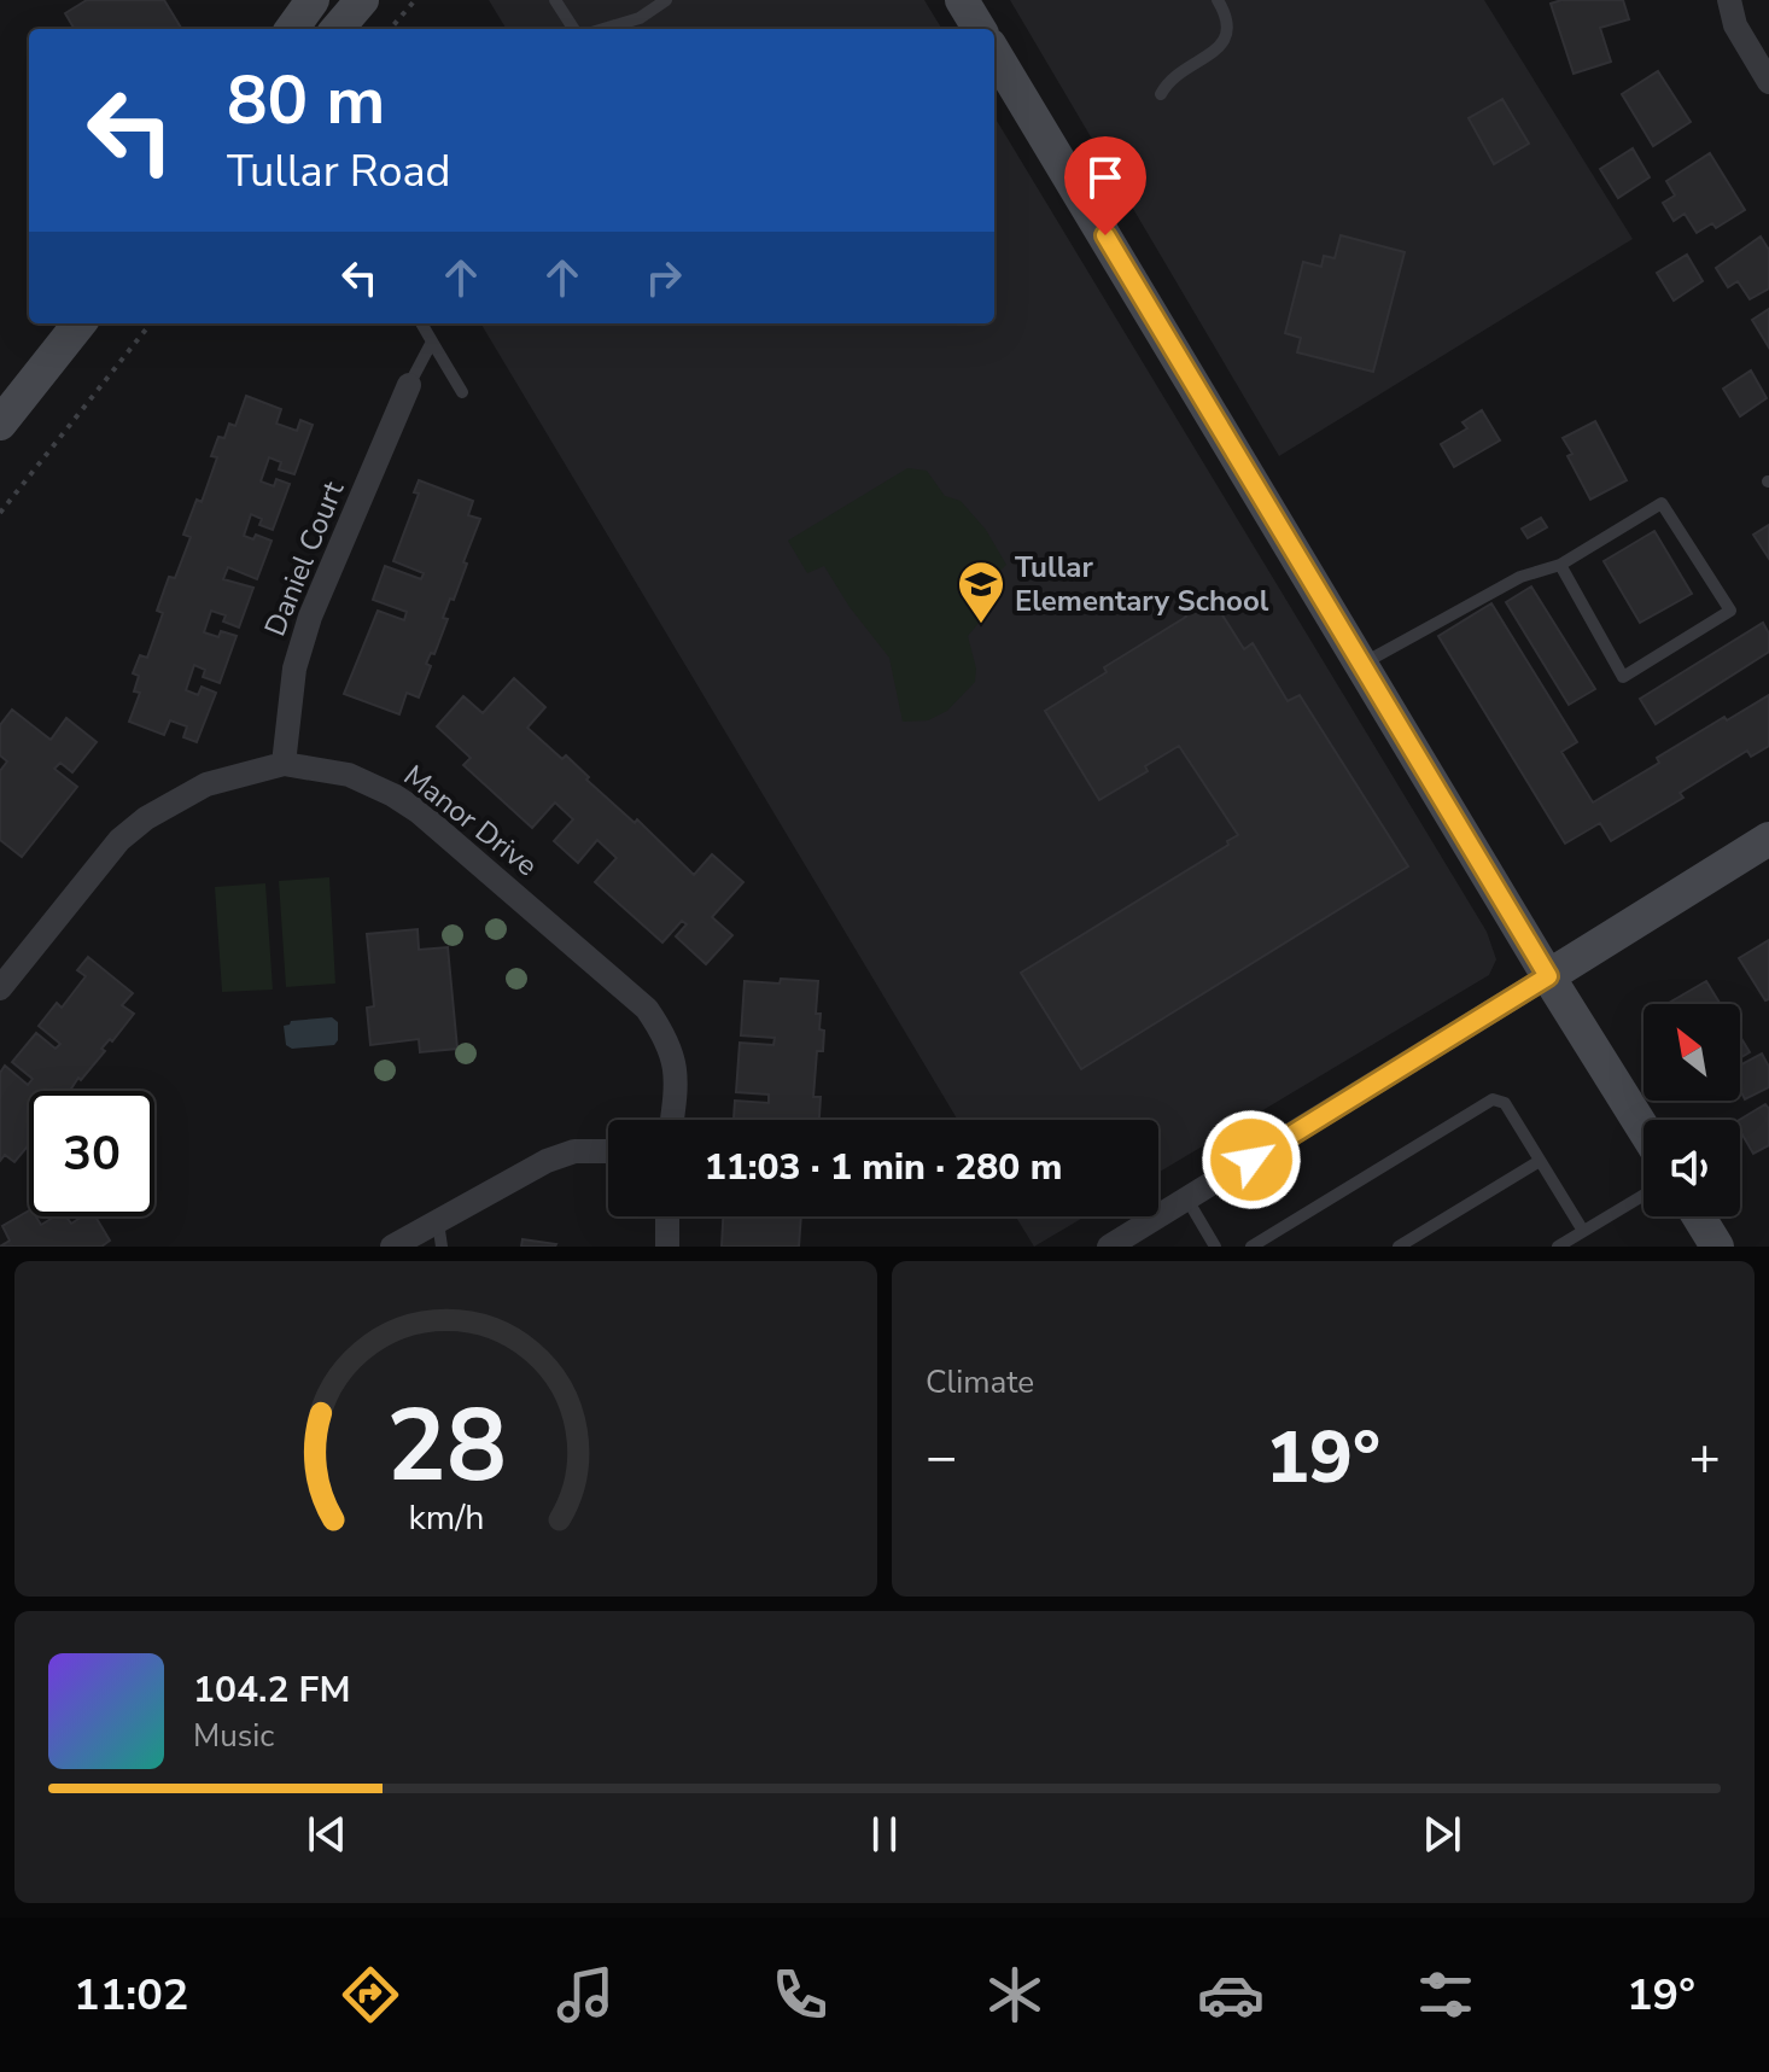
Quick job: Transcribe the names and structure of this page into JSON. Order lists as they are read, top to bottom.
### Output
{
  "streets": {
    "street": ["Daniel Court", "Manor Drive"]
  },
  "crossings": [
    ["Daniel Court", "Manor Drive"]
  ],
  "places": {
    "school or university": ["Tullar Elementary School"]
  },
  "north": "top left",
  "page": {
    "turn": ["80 m", "Tullar Road"],
    "limit": "30",
    "trip": "11:03 · 1 min · 280 m",
    "tile": "Climate",
    "heat": ["−", "19°", "+"],
    "song": ["104.2 FM", "Music"],
    "tabs": ["11:02", "19°"],
    "gauge": ["28", "km/h"]
  }
}
